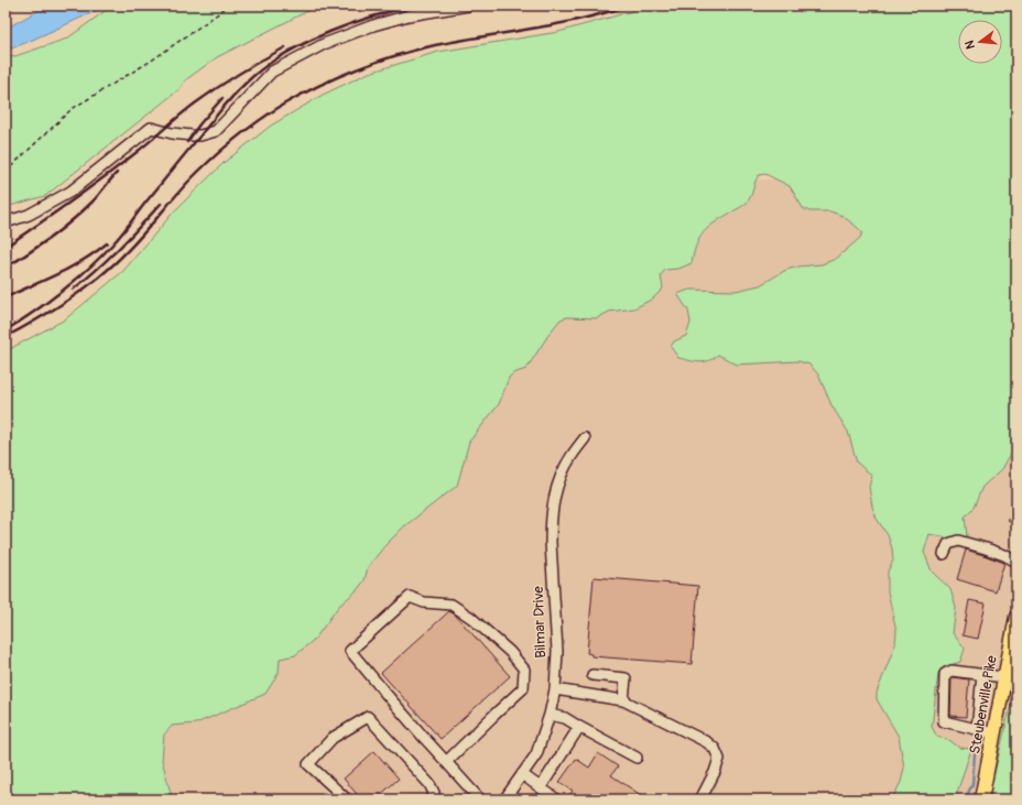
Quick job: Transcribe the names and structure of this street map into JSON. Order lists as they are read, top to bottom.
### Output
{
  "streets": {
    "main road": ["Steubenville Pike"],
    "street": ["Bilmar Drive"]
  },
  "north": "left"
}
